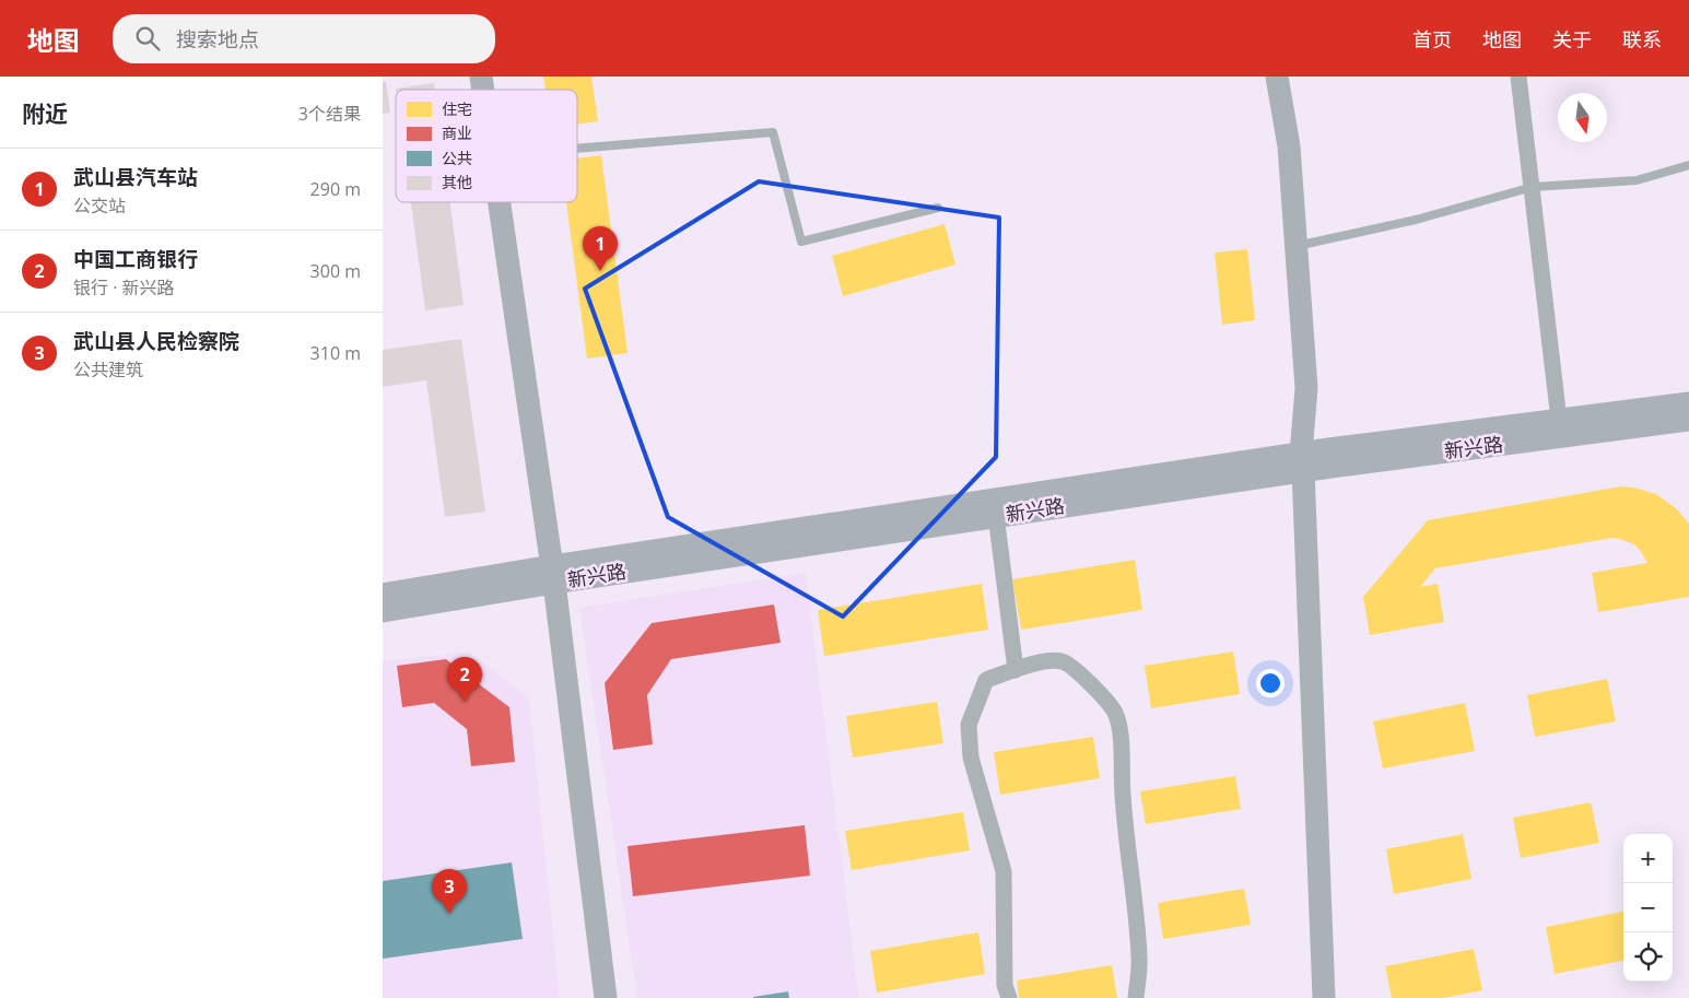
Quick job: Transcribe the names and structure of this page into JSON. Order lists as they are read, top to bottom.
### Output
{
  "streets": {
    "main road": ["新兴路"]
  },
  "legend": [
    "住宅",
    "商业",
    "公共",
    "其他"
  ],
  "north": "bottom",
  "page": {
    "header": "地图",
    "search": "搜索地点",
    "nav": [
      "首页",
      "地图",
      "关于",
      "联系"
    ],
    "heading": ["附近", "3个结果"],
    "list": [
      {
        "mark": "1",
        "name": "武山县汽车站",
        "note": "公交站",
        "value": "290 m"
      },
      {
        "mark": "2",
        "name": "中国工商银行",
        "note": "银行 · 新兴路",
        "value": "300 m"
      },
      {
        "mark": "3",
        "name": "武山县人民检察院",
        "note": "公共建筑",
        "value": "310 m"
      }
    ],
    "pins": ["1", "2", "3"],
    "map_buttons": ["+", "−"]
  }
}
